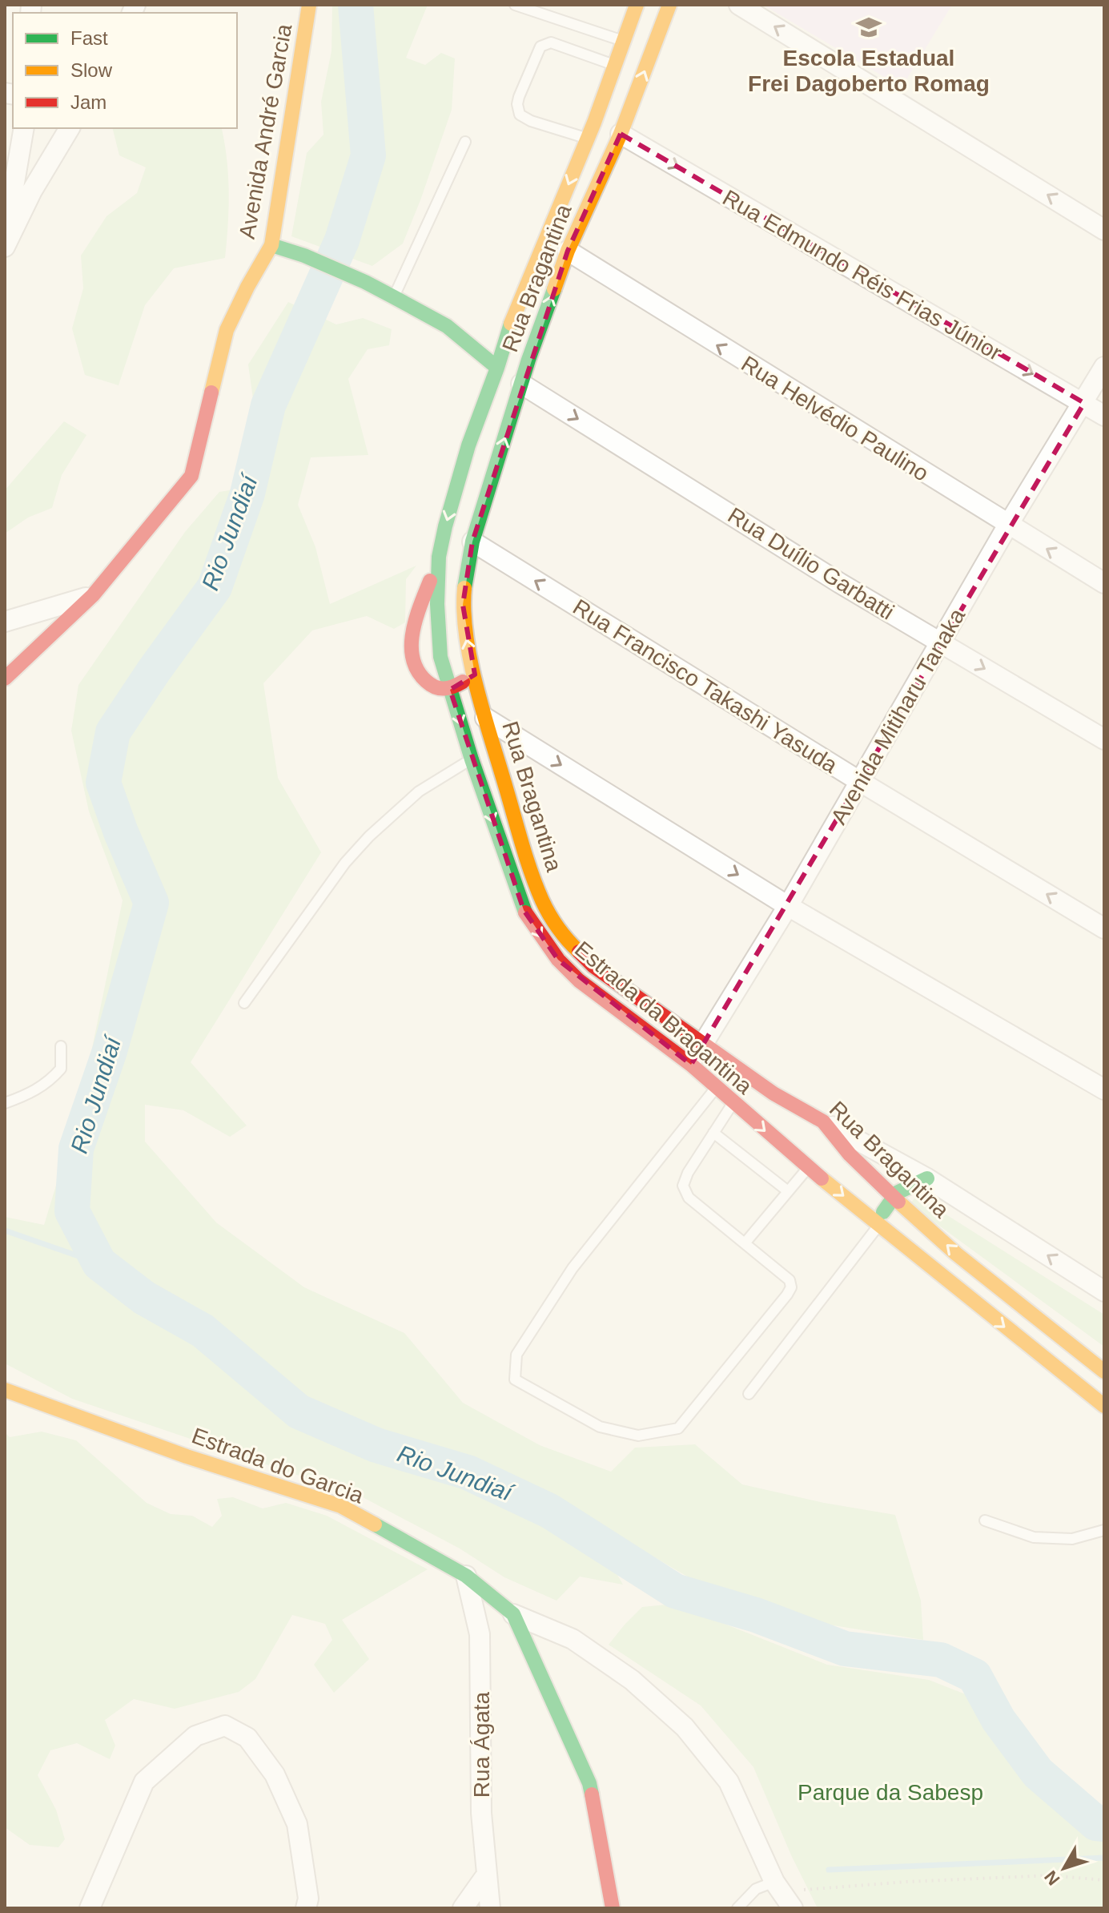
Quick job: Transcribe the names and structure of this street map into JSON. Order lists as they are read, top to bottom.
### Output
{
  "streets": {
    "main road": [
      "Avenida André Garcia",
      "Rua Bragantina",
      "Estrada da Bragantina",
      "Estrada do Garcia"
    ],
    "street": [
      "Rua Edmundo Réis Frias Júnior",
      "Rua Helvédio Paulino",
      "Rua Duílio Garbatti",
      "Rua Francisco Takashi Yasuda",
      "Avenida Mitiharu Tanaka",
      "Rua Ágata"
    ]
  },
  "crossings": [
    ["Rua Edmundo Réis Frias Júnior", "Rua Bragantina"],
    ["Rua Edmundo Réis Frias Júnior", "Avenida Mitiharu Tanaka"],
    ["Rua Bragantina", "Rua Helvédio Paulino"],
    ["Rua Bragantina", "Rua Duílio Garbatti"],
    ["Rua Bragantina", "Rua Francisco Takashi Yasuda"],
    ["Rua Bragantina", "Avenida Mitiharu Tanaka"],
    ["Rua Bragantina", "Estrada da Bragantina"],
    ["Rua Helvédio Paulino", "Avenida Mitiharu Tanaka"],
    ["Rua Duílio Garbatti", "Avenida Mitiharu Tanaka"],
    ["Rua Francisco Takashi Yasuda", "Avenida Mitiharu Tanaka"],
    ["Avenida Mitiharu Tanaka", "Estrada da Bragantina"],
    ["Estrada do Garcia", "Rua Ágata"]
  ],
  "one_way": ["Rua Helvédio Paulino", "Rua Duílio Garbatti", "Estrada da Bragantina"],
  "water": ["Rio Jundiaí"],
  "parks": ["Parque da Sabesp"],
  "places": {
    "school or university": ["Escola Estadual Frei Dagoberto Romag"]
  },
  "legend": ["Fast", "Slow", "Jam"],
  "north": "bottom left"
}
